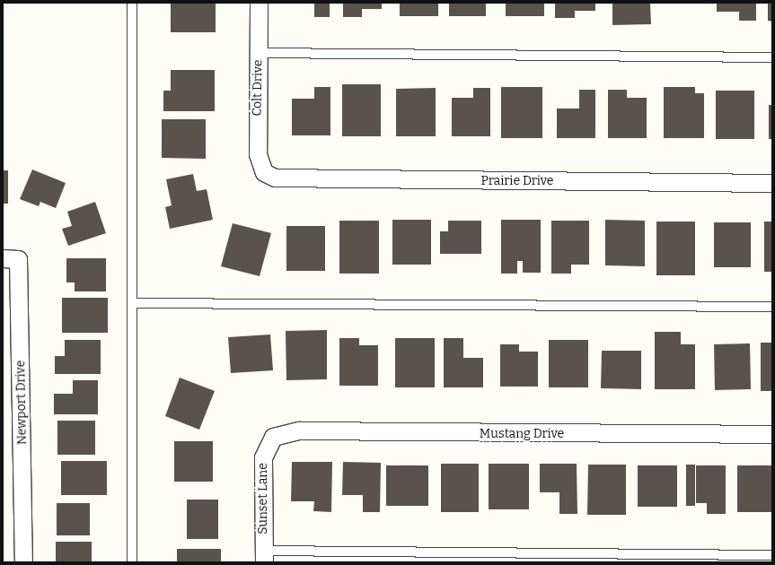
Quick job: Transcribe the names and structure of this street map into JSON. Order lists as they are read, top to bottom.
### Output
{
  "streets": {
    "street": [
      "Colt Drive",
      "Prairie Drive",
      "Newport Drive",
      "Mustang Drive",
      "Sunset Lane"
    ]
  },
  "crossings": [
    ["Colt Drive", "Prairie Drive"],
    ["Mustang Drive", "Sunset Lane"]
  ]
}
